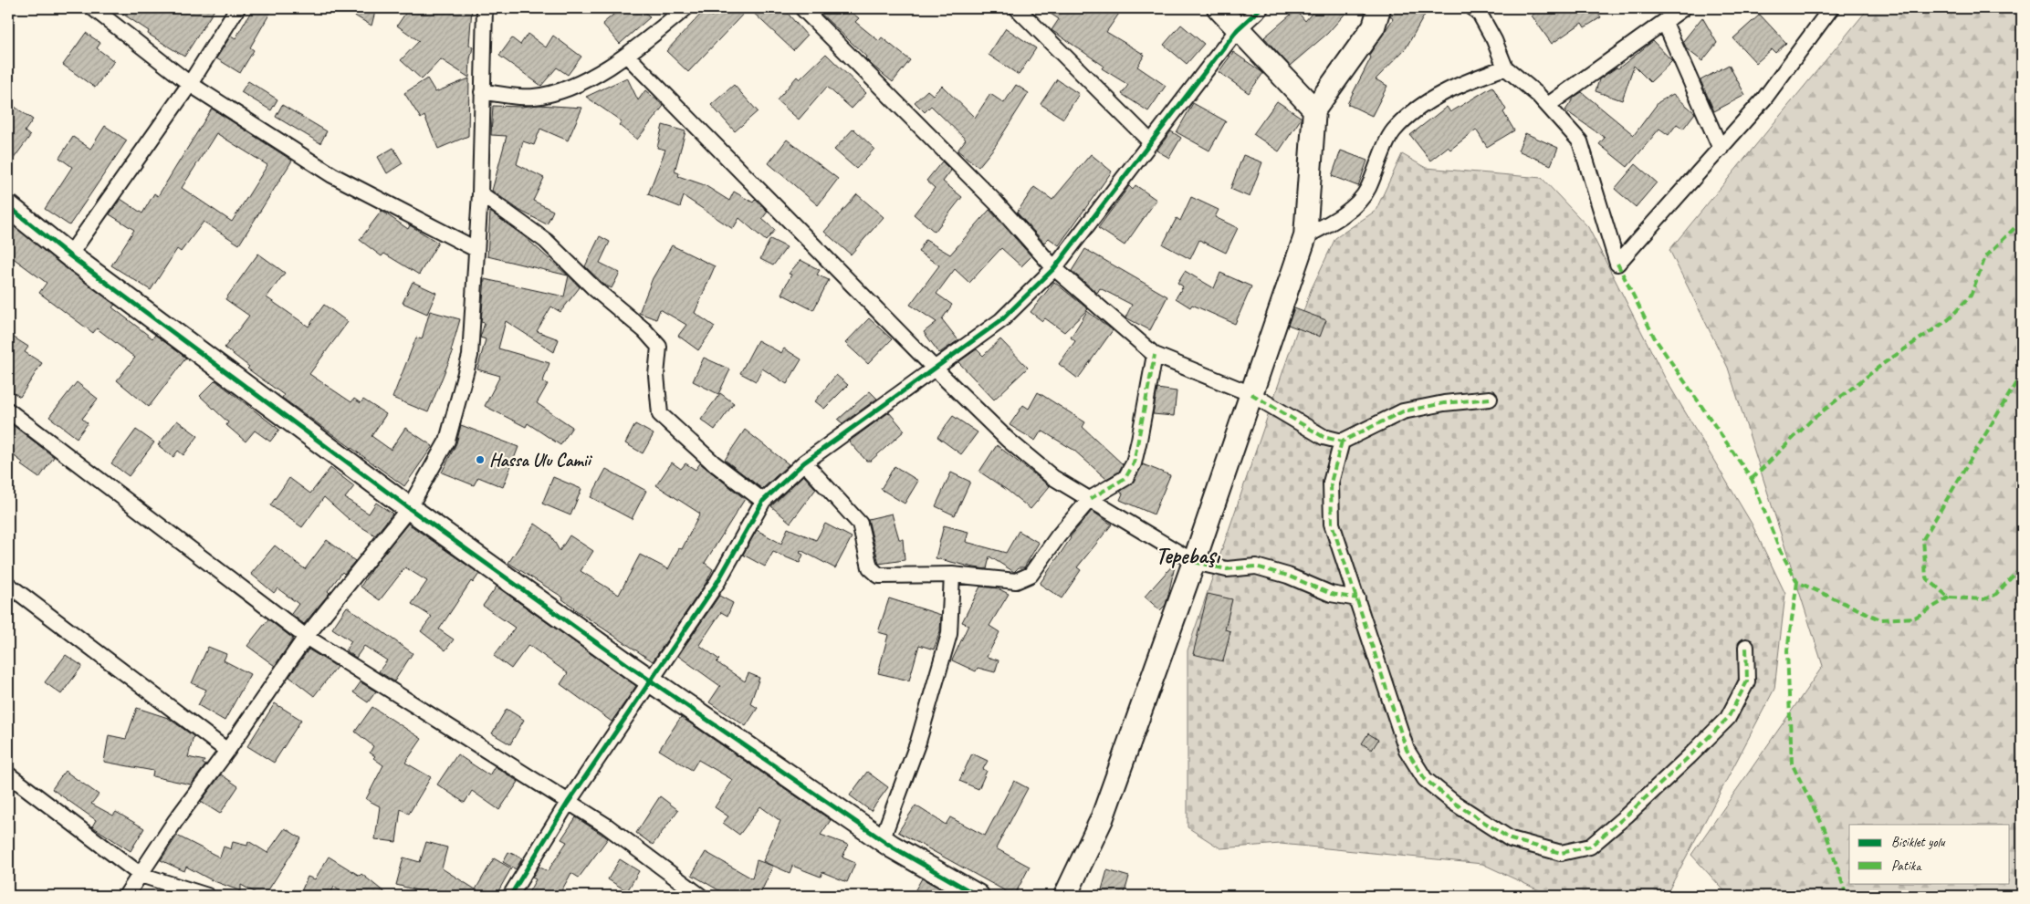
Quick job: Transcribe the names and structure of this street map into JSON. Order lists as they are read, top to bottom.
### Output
{
  "districts": ["Tepebaşı"],
  "places": ["Hassa Ulu Camii"],
  "legend": ["Bisiklet yolu", "Patika"]
}
